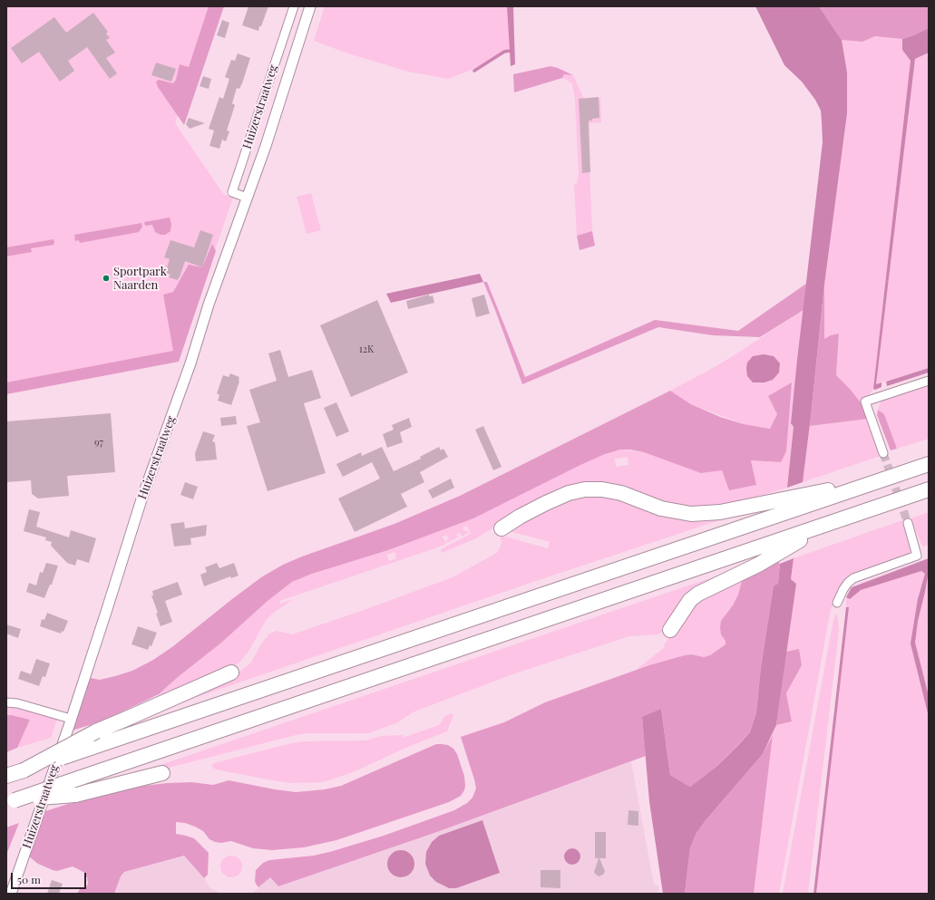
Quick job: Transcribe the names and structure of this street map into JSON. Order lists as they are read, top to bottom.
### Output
{
  "streets": {
    "street": ["Huizerstraatweg"]
  },
  "places": ["Sportpark Naarden"],
  "house_numbers": ["12K", "97"],
  "scale_bar": "50 m"
}
